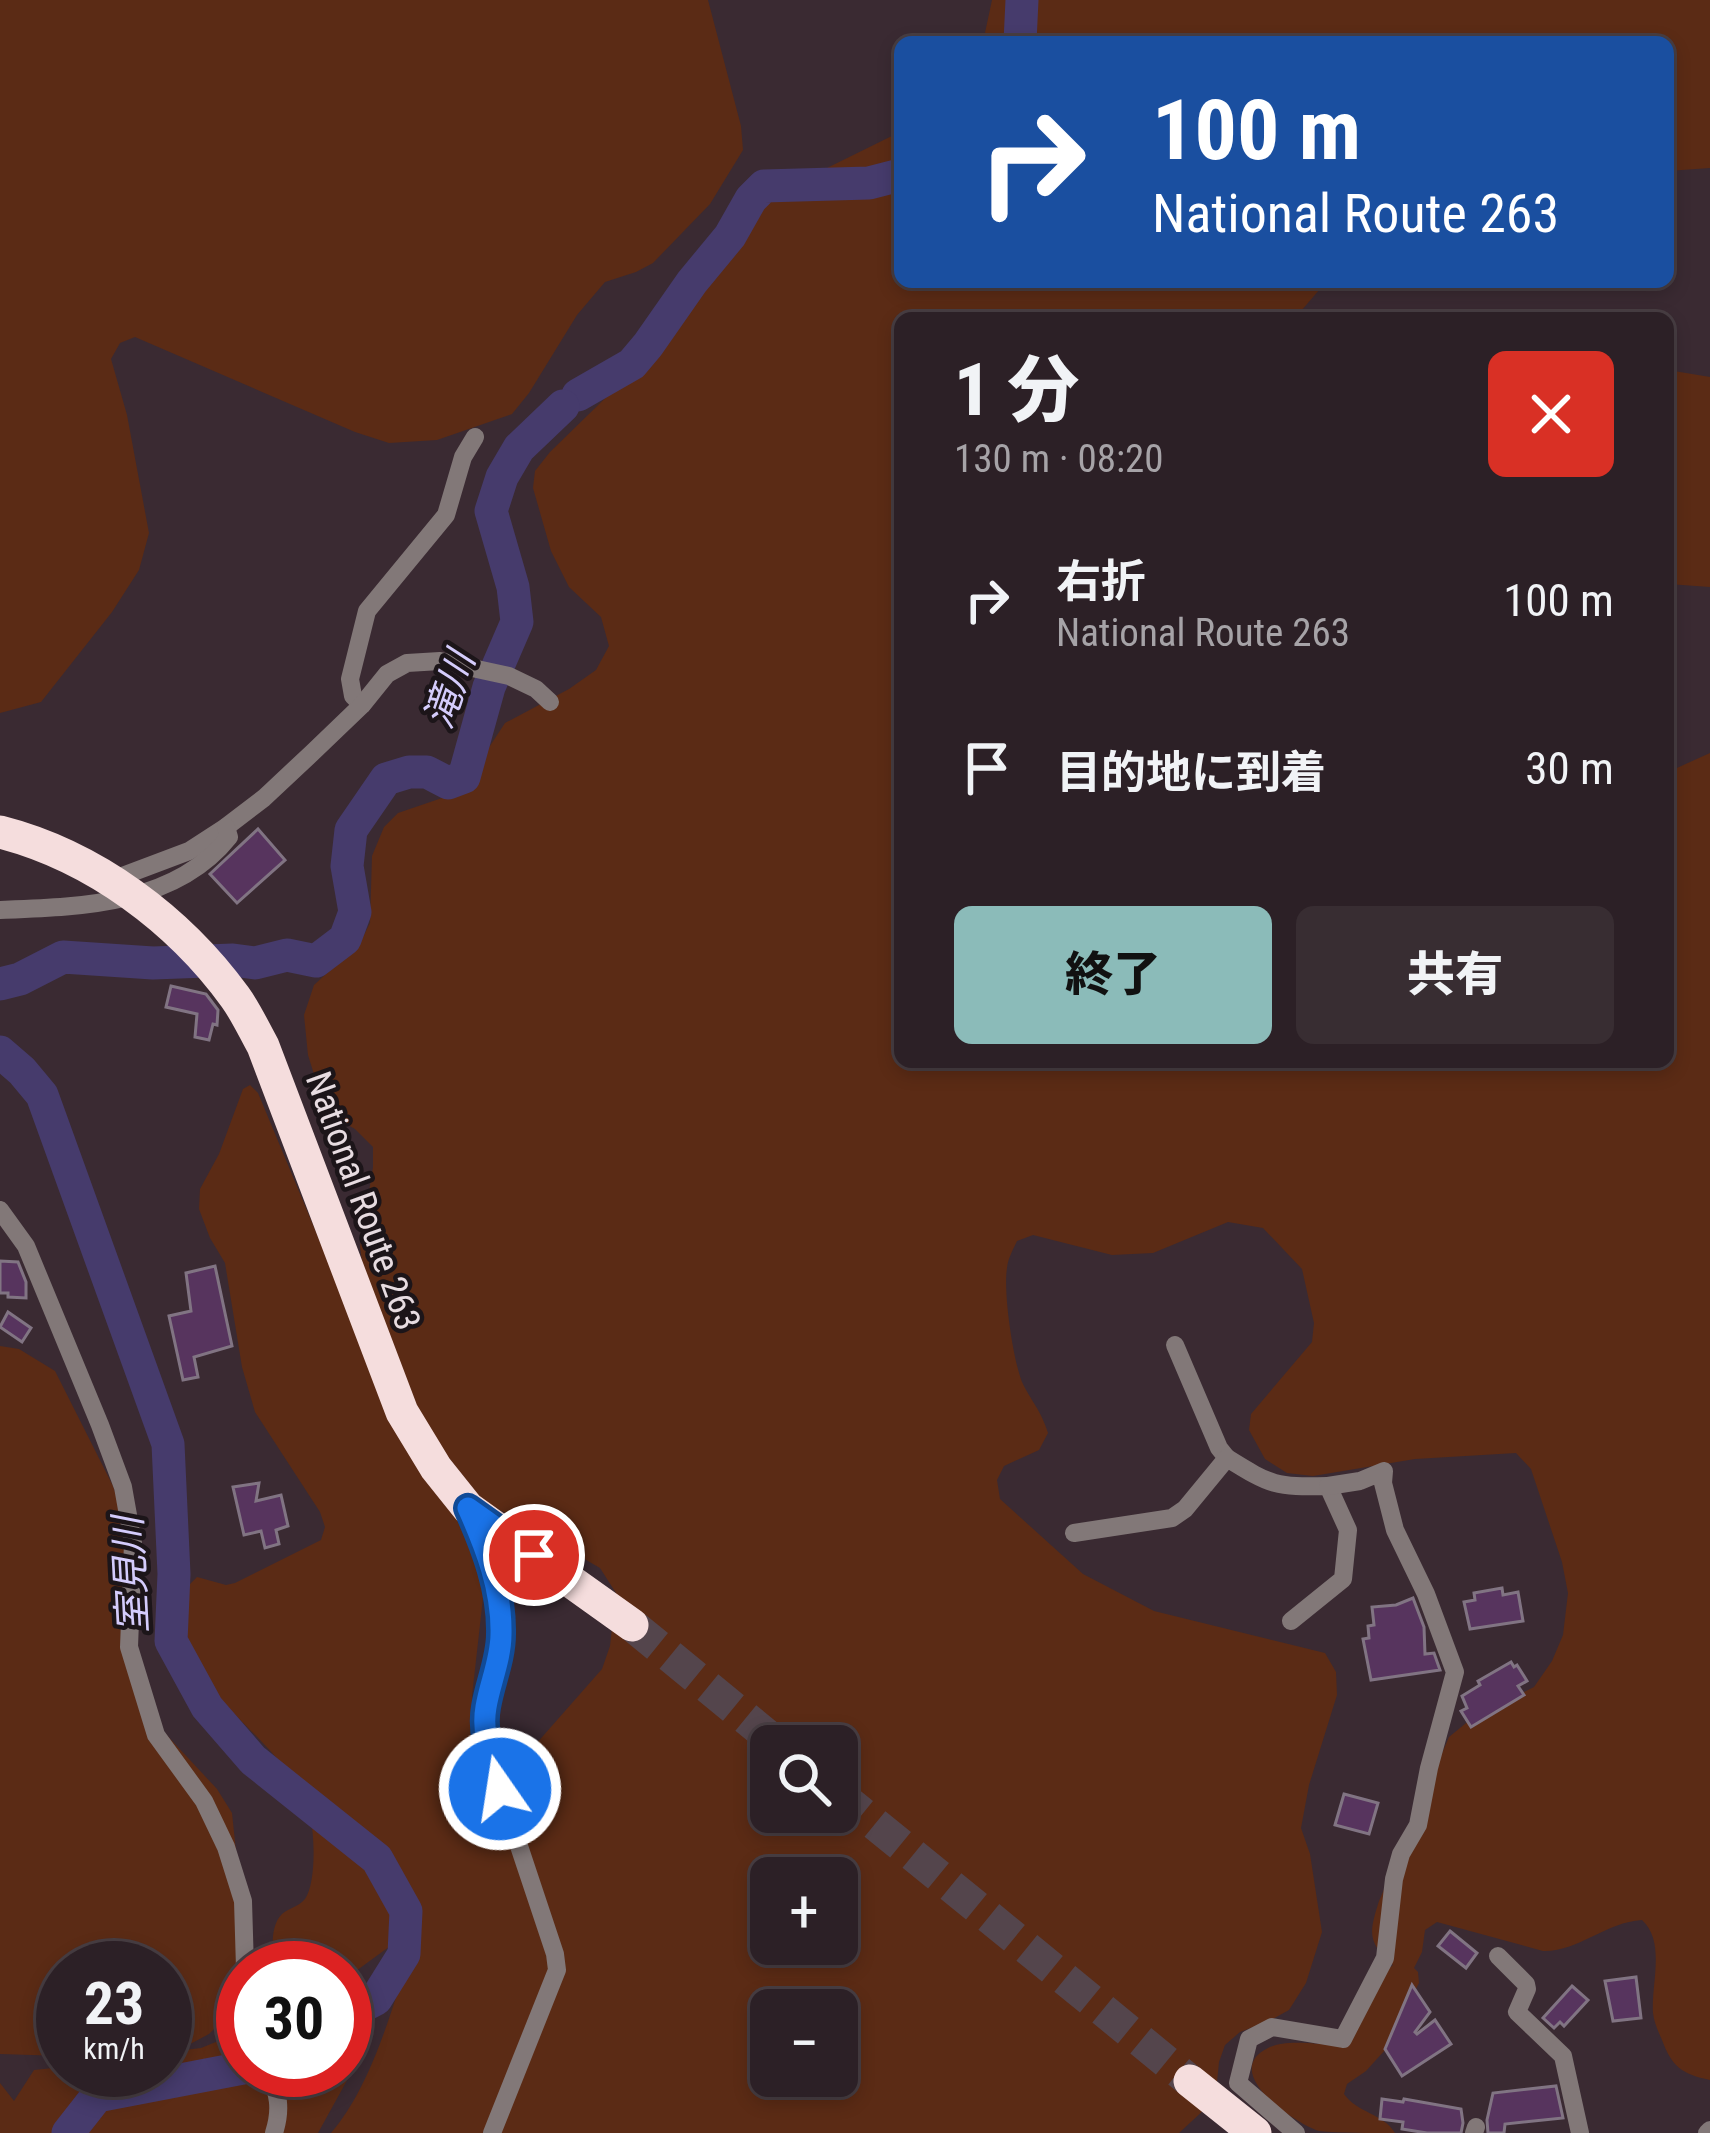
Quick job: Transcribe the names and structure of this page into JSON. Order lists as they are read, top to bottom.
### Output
{
  "streets": {
    "highway": ["National Route 263"]
  },
  "water": ["滝川", "室見川"],
  "page": {
    "turn": ["100 m", "National Route 263"],
    "heading": ["1 分", "130 m · 08:20"],
    "list": [
      {
        "name": "右折",
        "note": "National Route 263",
        "value": "100 m"
      },
      {
        "name": "目的地に到着",
        "value": "30 m"
      }
    ],
    "buttons": ["終了", "共有"],
    "map_buttons": ["+", "−"],
    "speed": "23 km/h",
    "limit": "30"
  }
}
